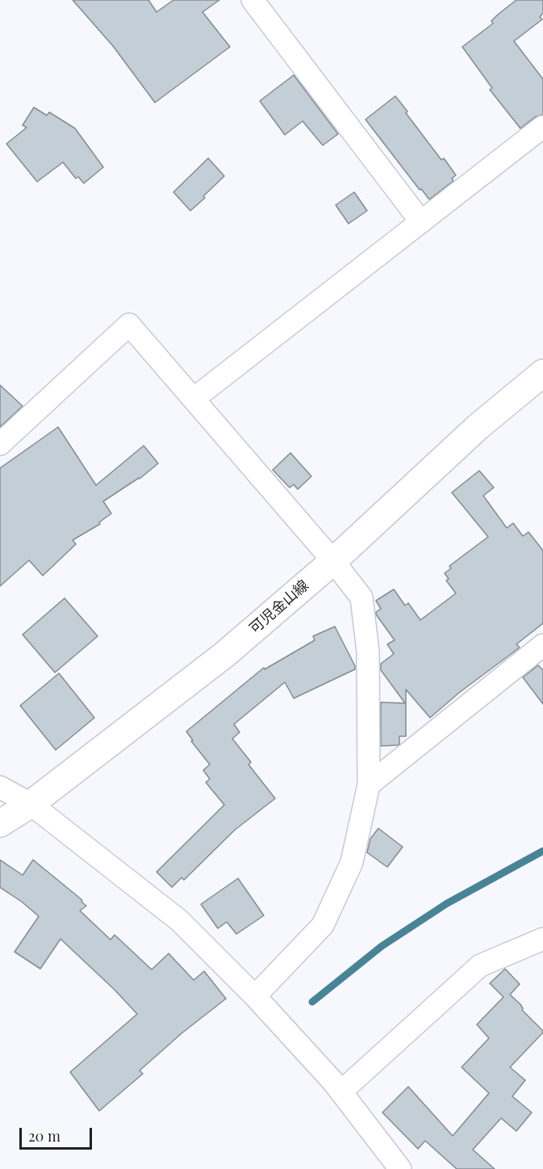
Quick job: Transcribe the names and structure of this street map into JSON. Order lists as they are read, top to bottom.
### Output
{
  "streets": {
    "main road": ["可児金山線"]
  },
  "scale_bar": "20 m"
}
